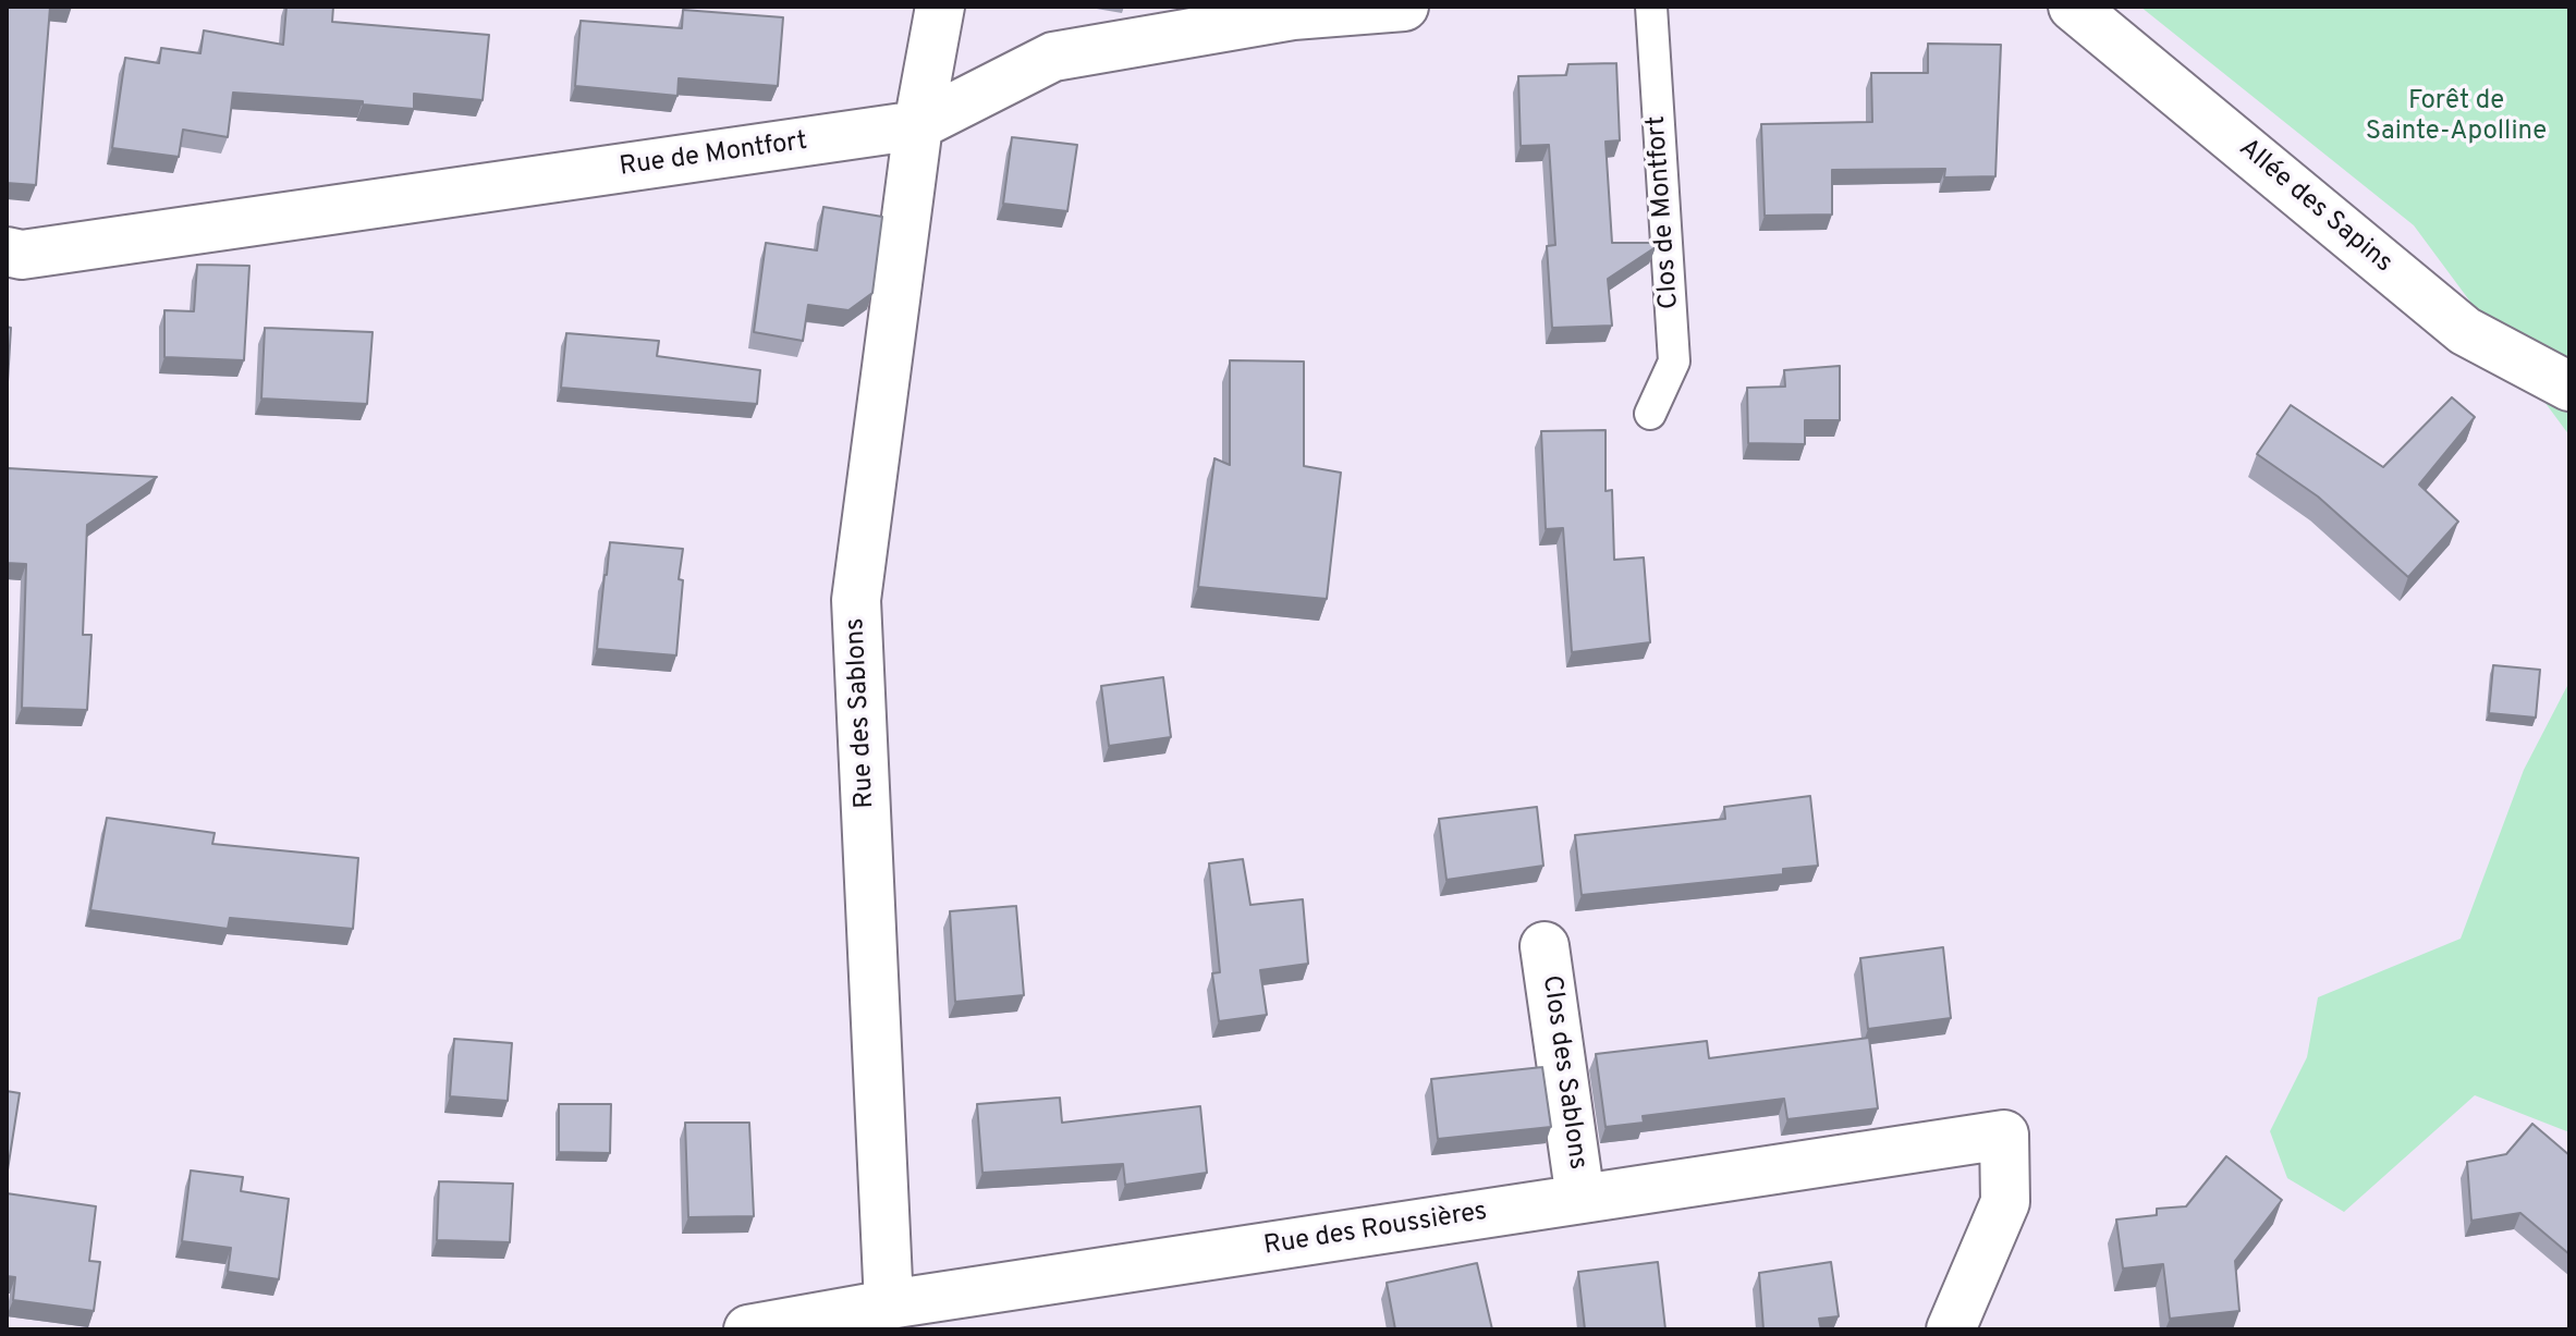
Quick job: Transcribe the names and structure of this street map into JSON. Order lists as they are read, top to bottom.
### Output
{
  "streets": {
    "street": [
      "Rue de Montfort",
      "Allée des Sapins",
      "Rue des Sablons",
      "Clos des Sablons",
      "Rue des Roussières"
    ],
    "lane": ["Clos de Montfort"]
  },
  "crossings": [
    ["Rue de Montfort", "Rue des Sablons"],
    ["Rue des Sablons", "Rue des Roussières"],
    ["Clos des Sablons", "Rue des Roussières"]
  ],
  "parks": ["Forêt de Sainte-Apolline"]
}
